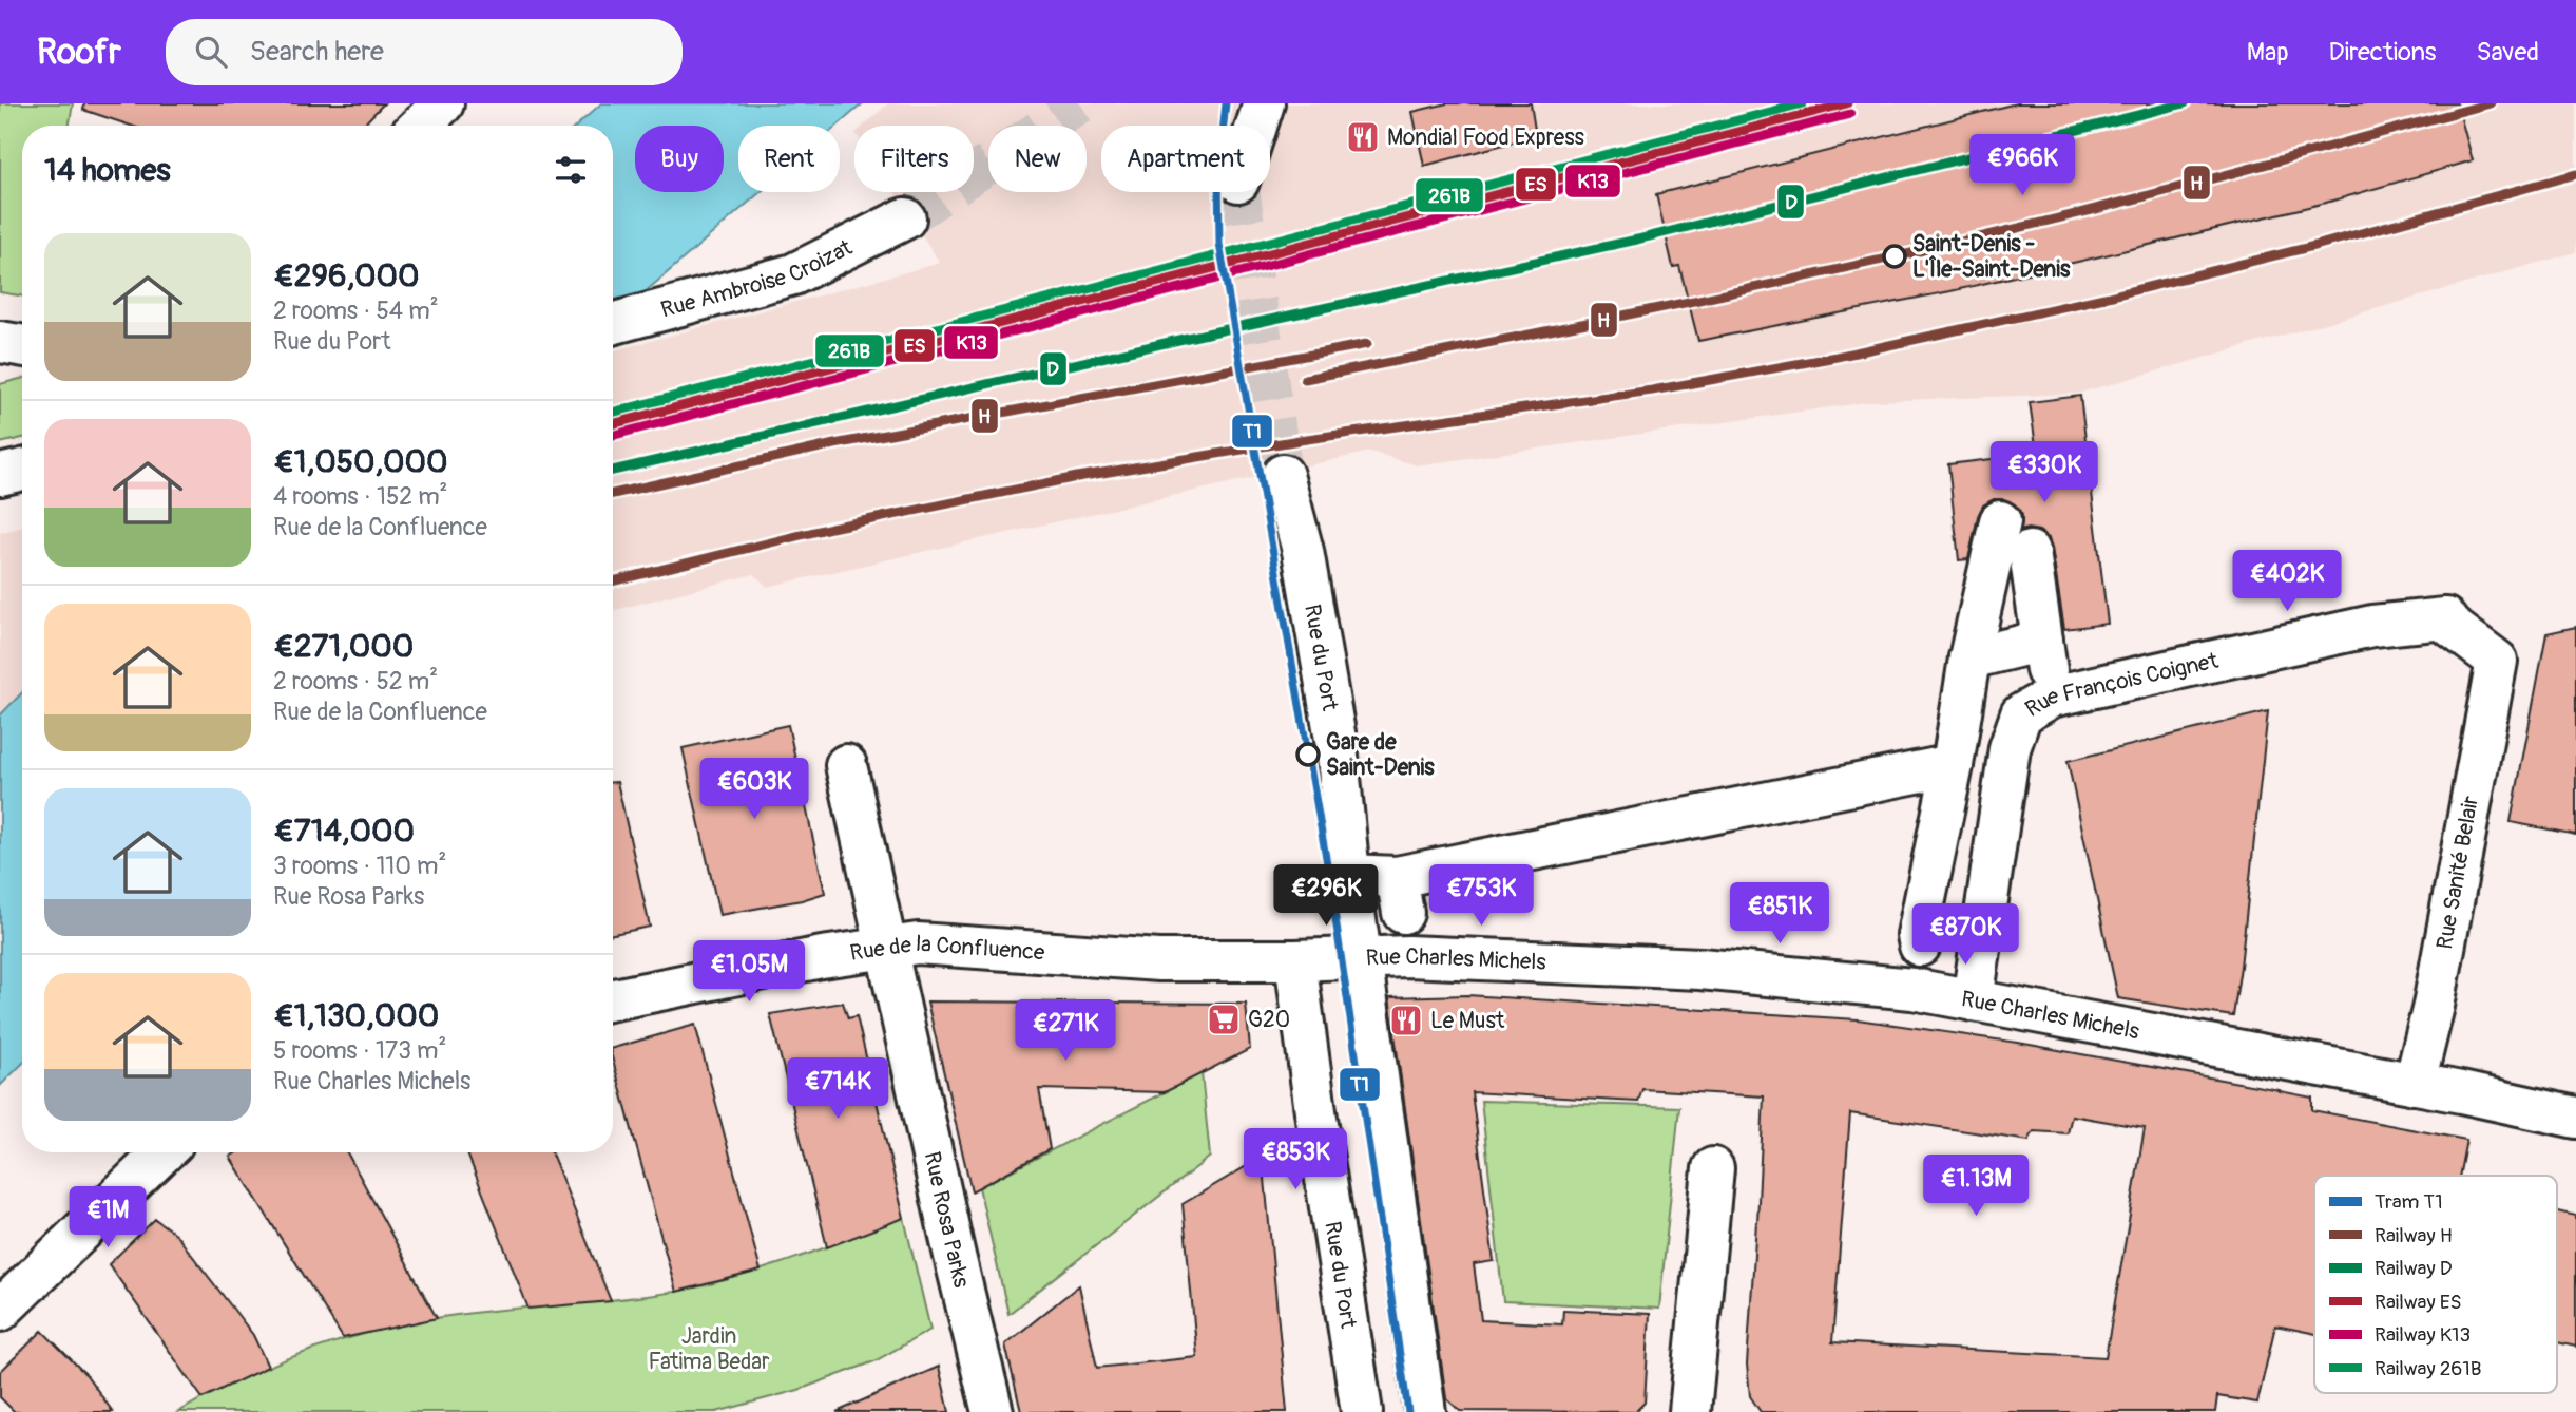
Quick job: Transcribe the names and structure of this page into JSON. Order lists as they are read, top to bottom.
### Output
{
  "streets": {
    "street": [
      "Rue Ambroise Croizat",
      "Rue du Port",
      "Rue François Coignet",
      "Rue Sanité Belair",
      "Rue de la Confluence",
      "Rue Charles Michels",
      "Rue Rosa Parks"
    ]
  },
  "crossings": [
    ["Rue du Port", "Rue de la Confluence"],
    ["Rue du Port", "Rue Charles Michels"],
    ["Rue François Coignet", "Rue Sanité Belair"],
    ["Rue François Coignet", "Rue Charles Michels"],
    ["Rue Sanité Belair", "Rue Charles Michels"],
    ["Rue de la Confluence", "Rue Charles Michels"],
    ["Rue de la Confluence", "Rue Rosa Parks"]
  ],
  "parks": ["Jardin Fatima Bedar"],
  "places": {
    "restaurant": ["Mondial Food Express", "Le Must"],
    "other": ["Saint-Denis - L'Île-Saint-Denis", "Gare de Saint-Denis"],
    "supermarket": ["G20"]
  },
  "lines": [
    "tram line T1",
    "rail line H",
    "rail line D",
    "rail line ES",
    "rail line 261B",
    "rail line K13"
  ],
  "legend": [
    "Tram T1",
    "Railway H",
    "Railway D",
    "Railway ES",
    "Railway K13",
    "Railway 261B"
  ],
  "page": {
    "header": "Roofr",
    "search": "Search here",
    "nav": ["Map", "Directions", "Saved"],
    "chip": [
      "Buy",
      "Rent",
      "Filters",
      "New",
      "Apartment"
    ],
    "heading": "14 homes",
    "price": [
      "€966K",
      "€330K",
      "€402K",
      "€603K",
      "€296K",
      "€753K",
      "€851K",
      "€870K",
      "€1.05M",
      "€271K",
      "€714K",
      "€853K",
      "€1.13M",
      "€1M"
    ],
    "list": [
      {
        "name": "€296,000",
        "note": "2 rooms · 54 m² · Rue du Port"
      },
      {
        "name": "€1,050,000",
        "note": "4 rooms · 152 m² · Rue de la Confluence"
      },
      {
        "name": "€271,000",
        "note": "2 rooms · 52 m² · Rue de la Confluence"
      },
      {
        "name": "€714,000",
        "note": "3 rooms · 110 m² · Rue Rosa Parks"
      },
      {
        "name": "€1,130,000",
        "note": "5 rooms · 173 m² · Rue Charles Michels"
      }
    ]
  }
}
